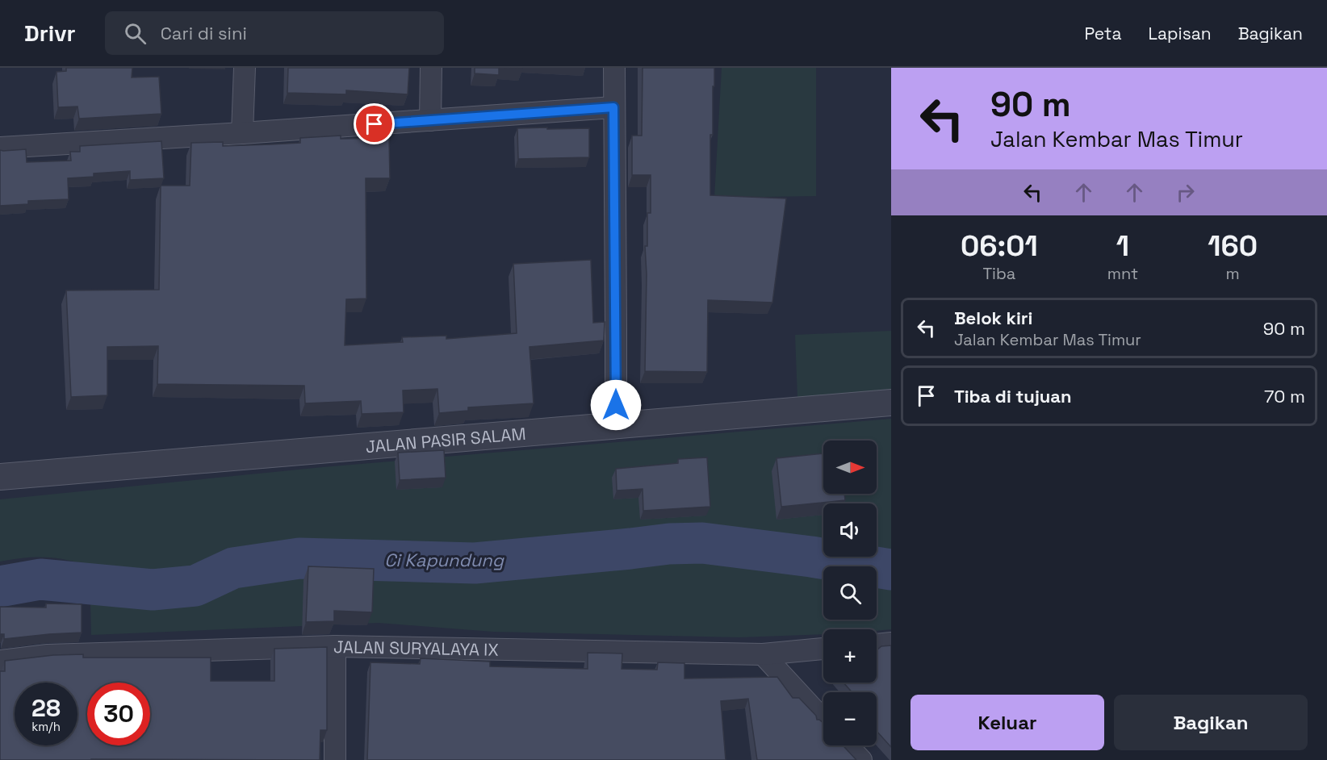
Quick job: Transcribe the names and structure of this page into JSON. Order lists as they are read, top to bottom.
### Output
{
  "streets": {
    "street": ["JALAN PASIR SALAM", "JALAN SURYALAYA IX"]
  },
  "water": ["Ci Kapundung"],
  "north": "right",
  "page": {
    "header": "Drivr",
    "search": "Cari di sini",
    "nav": ["Peta", "Lapisan", "Bagikan"],
    "turn": ["90 m", "Jalan Kembar Mas Timur"],
    "eta": [
      "06:01",
      "Tiba",
      "1",
      "mnt",
      "160",
      "m"
    ],
    "list": [
      {
        "name": "Belok kiri",
        "note": "Jalan Kembar Mas Timur",
        "value": "90 m"
      },
      {
        "name": "Tiba di tujuan",
        "value": "70 m"
      }
    ],
    "map_buttons": ["+", "−"],
    "speed": "28 km/h",
    "limit": "30",
    "buttons": ["Keluar", "Bagikan"]
  }
}
